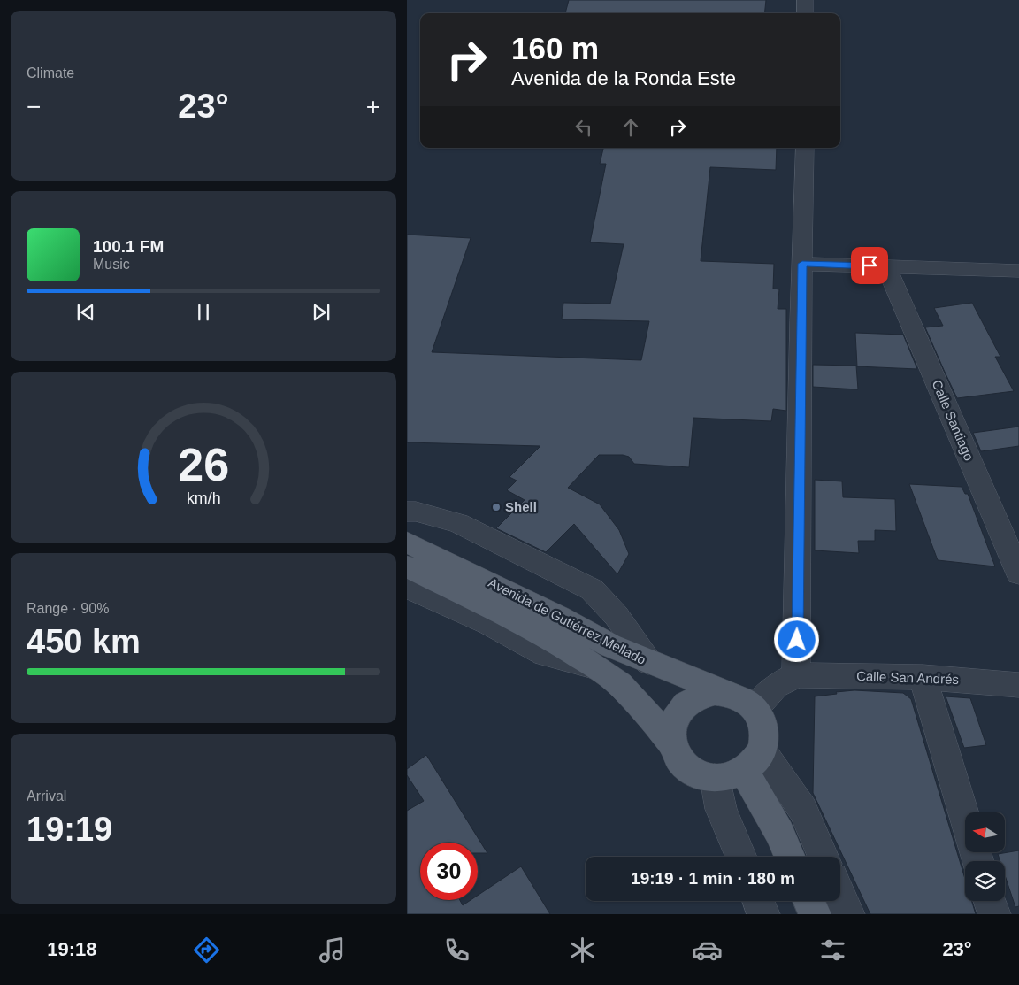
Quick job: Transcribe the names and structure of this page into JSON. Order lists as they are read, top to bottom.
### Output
{
  "streets": {
    "main road": ["Avenida de Gutiérrez Mellado"],
    "street": ["Calle Santiago", "Calle San Andrés"]
  },
  "places": ["Shell"],
  "north": "left",
  "page": {
    "tile": [
      "Climate",
      ["Range · 90%", "450 km"],
      ["Arrival", "19:19"]
    ],
    "turn": ["160 m", "Avenida de la Ronda Este"],
    "heat": ["−", "23°", "+"],
    "song": ["100.1 FM", "Music"],
    "limit": "30",
    "trip": "19:19 · 1 min · 180 m",
    "tabs": ["19:18", "23°"],
    "gauge": ["26", "km/h"]
  }
}
